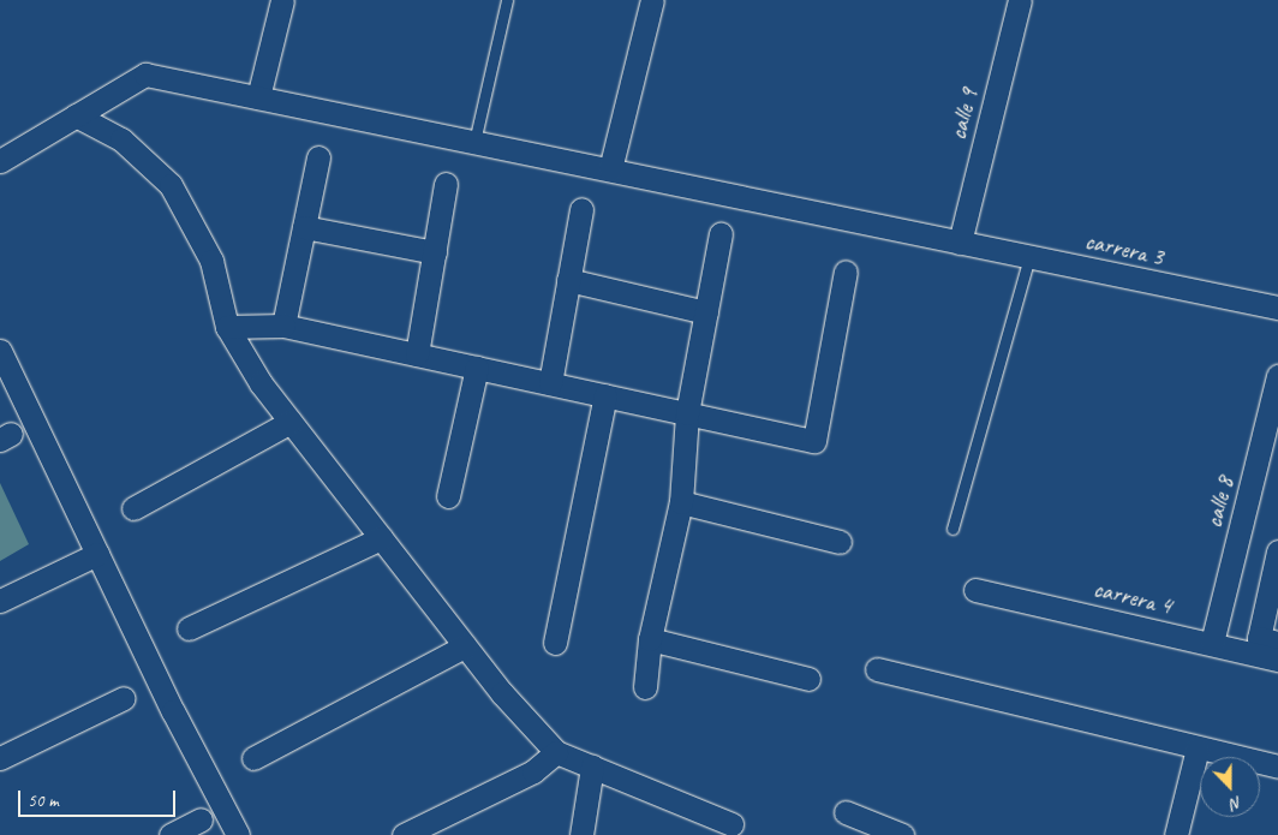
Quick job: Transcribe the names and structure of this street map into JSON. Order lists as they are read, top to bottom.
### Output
{
  "streets": {
    "street": [
      "calle 9",
      "carrera 3",
      "calle 8",
      "carrera 4"
    ]
  },
  "crossings": [
    ["calle 9", "carrera 3"],
    ["calle 8", "carrera 4"]
  ],
  "scale_bar": "50 m",
  "north": "bottom"
}
